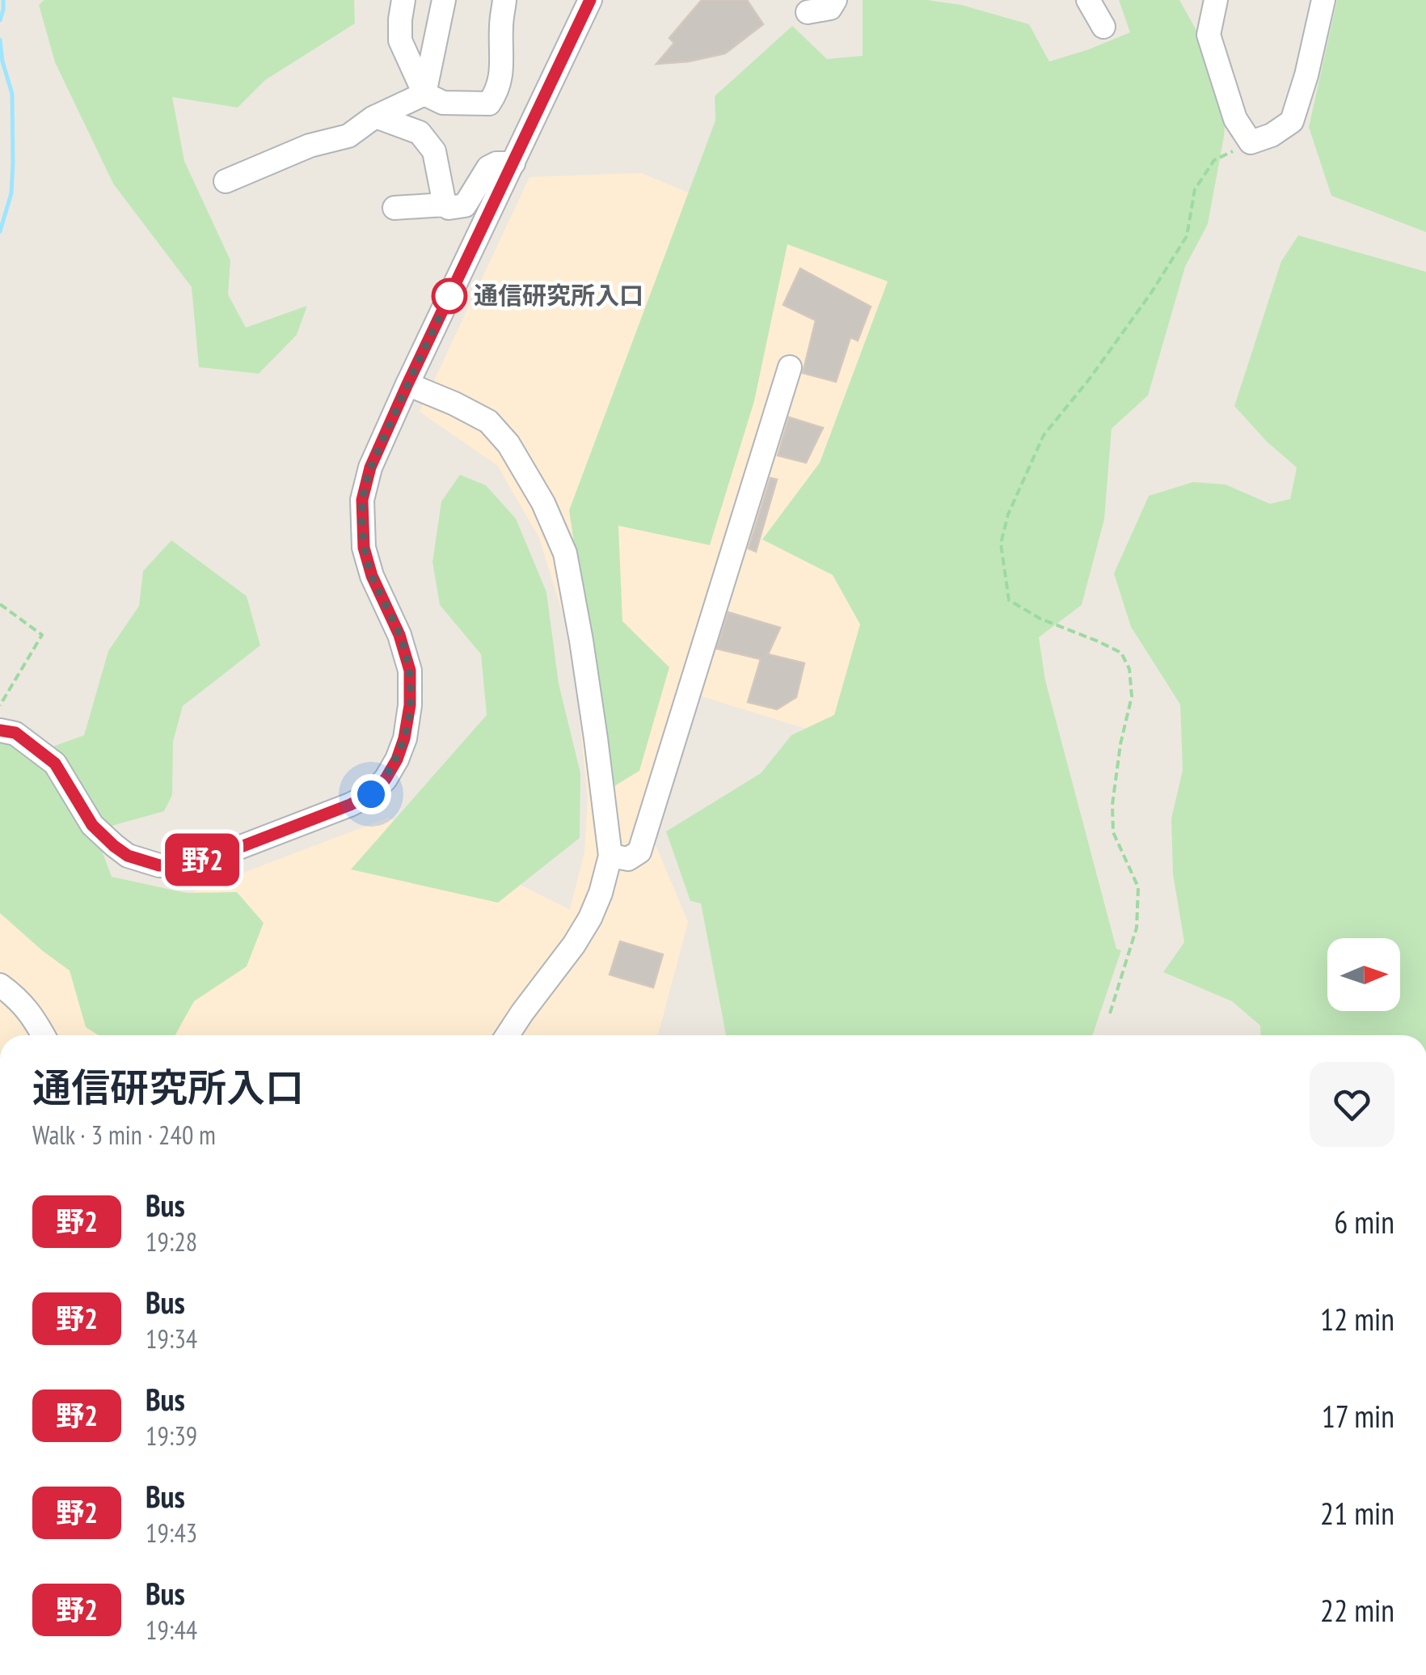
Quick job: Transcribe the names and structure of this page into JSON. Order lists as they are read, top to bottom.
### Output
{
  "places": ["通信研究所入口"],
  "lines": ["bus line 野2"],
  "north": "right",
  "page": {
    "on_map": "野2",
    "heading": ["通信研究所入口", "Walk · 3 min · 240 m"],
    "list": [
      {
        "mark": "野2",
        "name": "Bus",
        "note": "19:28",
        "value": "6 min"
      },
      {
        "mark": "野2",
        "name": "Bus",
        "note": "19:34",
        "value": "12 min"
      },
      {
        "mark": "野2",
        "name": "Bus",
        "note": "19:39",
        "value": "17 min"
      },
      {
        "mark": "野2",
        "name": "Bus",
        "note": "19:43",
        "value": "21 min"
      },
      {
        "mark": "野2",
        "name": "Bus",
        "note": "19:44",
        "value": "22 min"
      }
    ]
  }
}
